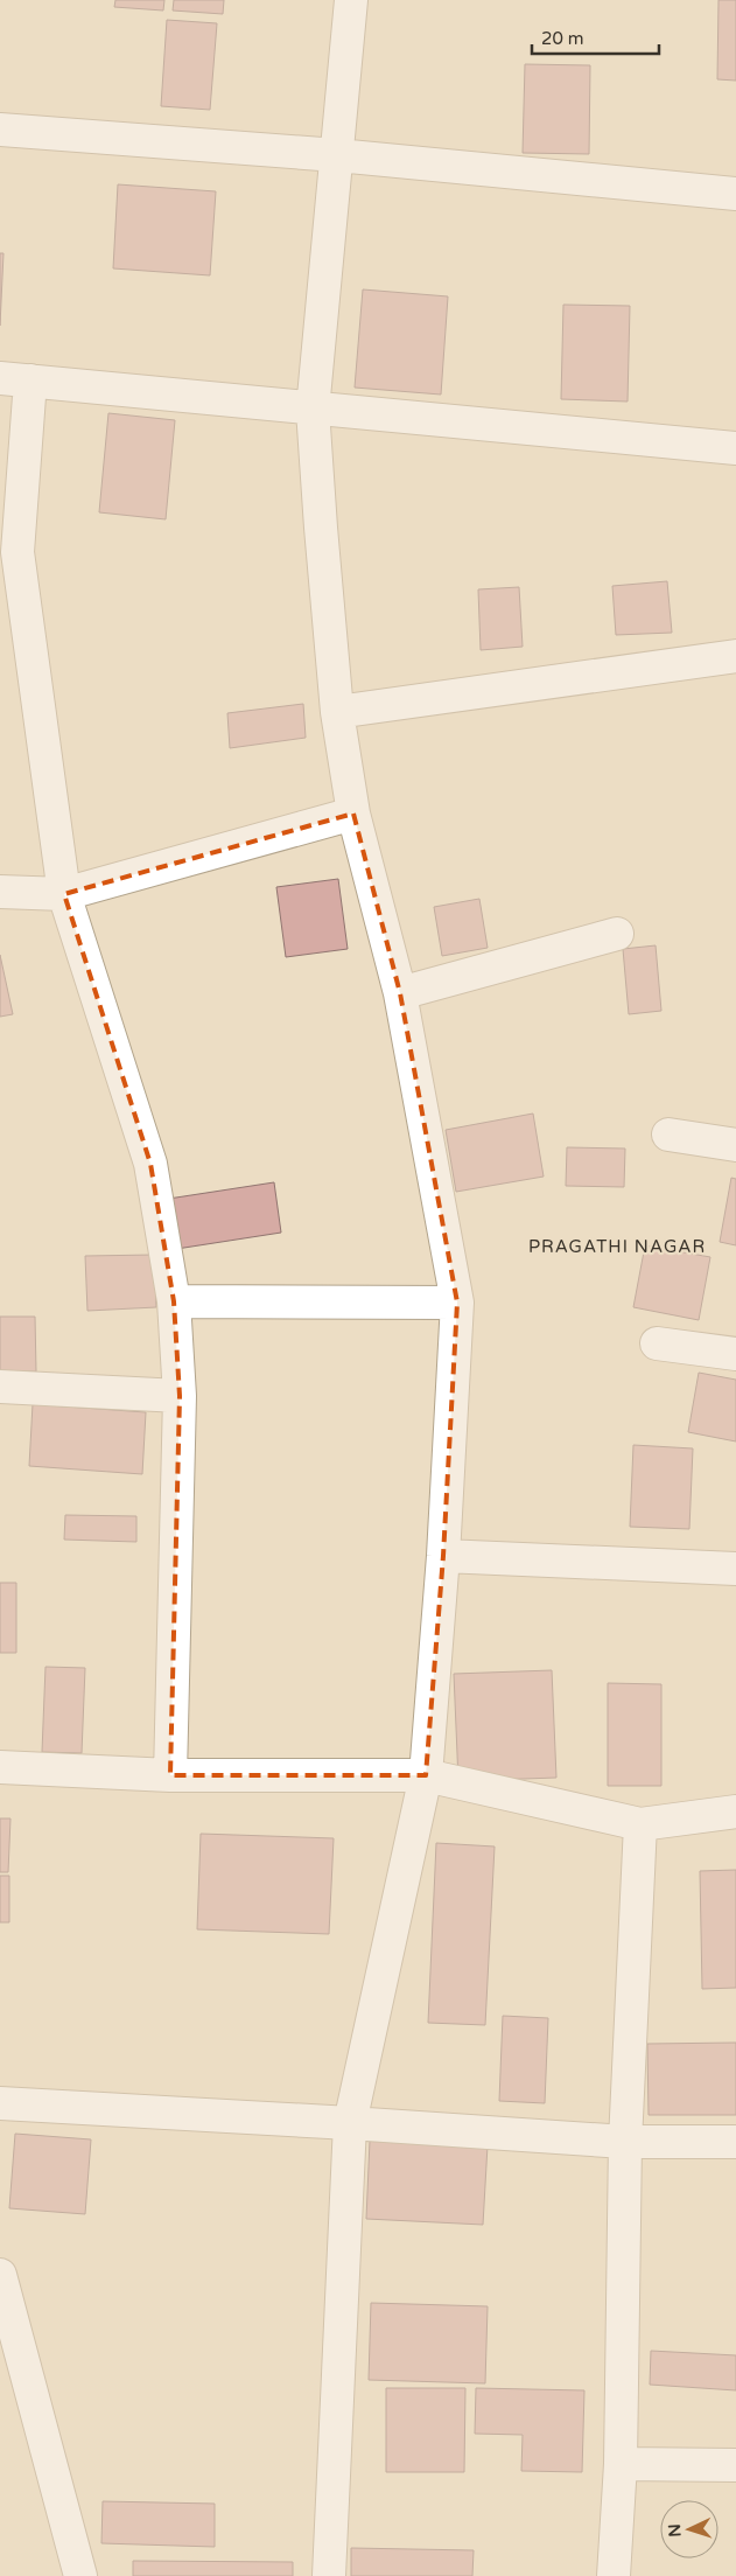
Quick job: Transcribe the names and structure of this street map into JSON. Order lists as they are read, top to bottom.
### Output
{
  "districts": ["PRAGATHI NAGAR"],
  "scale_bar": "20 m",
  "north": "left"
}
